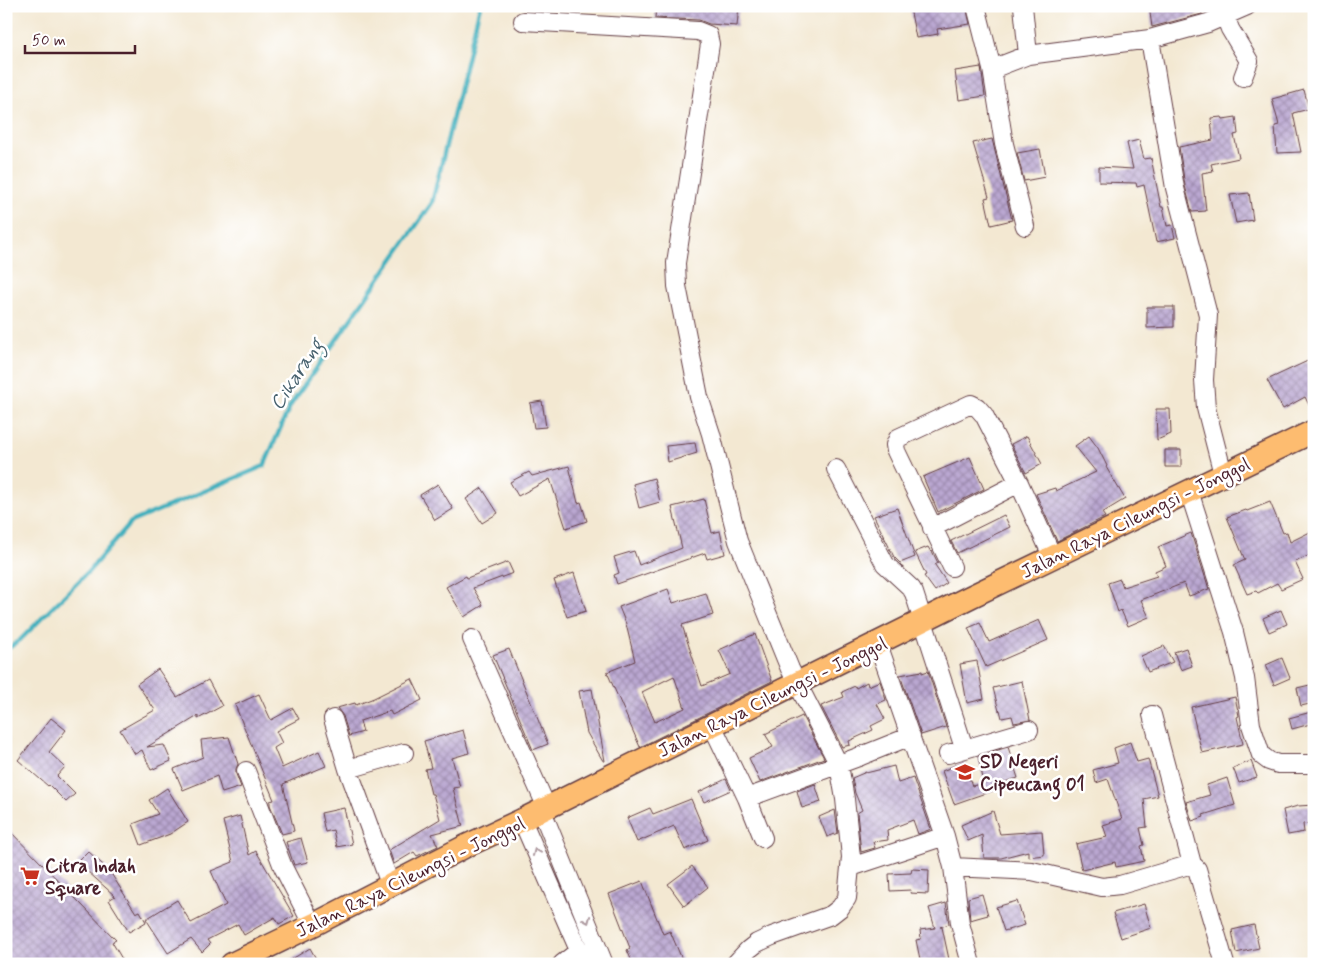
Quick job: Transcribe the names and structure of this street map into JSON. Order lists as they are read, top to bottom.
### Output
{
  "streets": {
    "main road": ["Jalan Raya Cileungsi - Jonggol"]
  },
  "water": ["Cikarang"],
  "places": {
    "school or university": ["SD Negeri Cipeucang 01"],
    "supermarket": ["Citra Indah Square"]
  },
  "scale_bar": "50 m"
}
